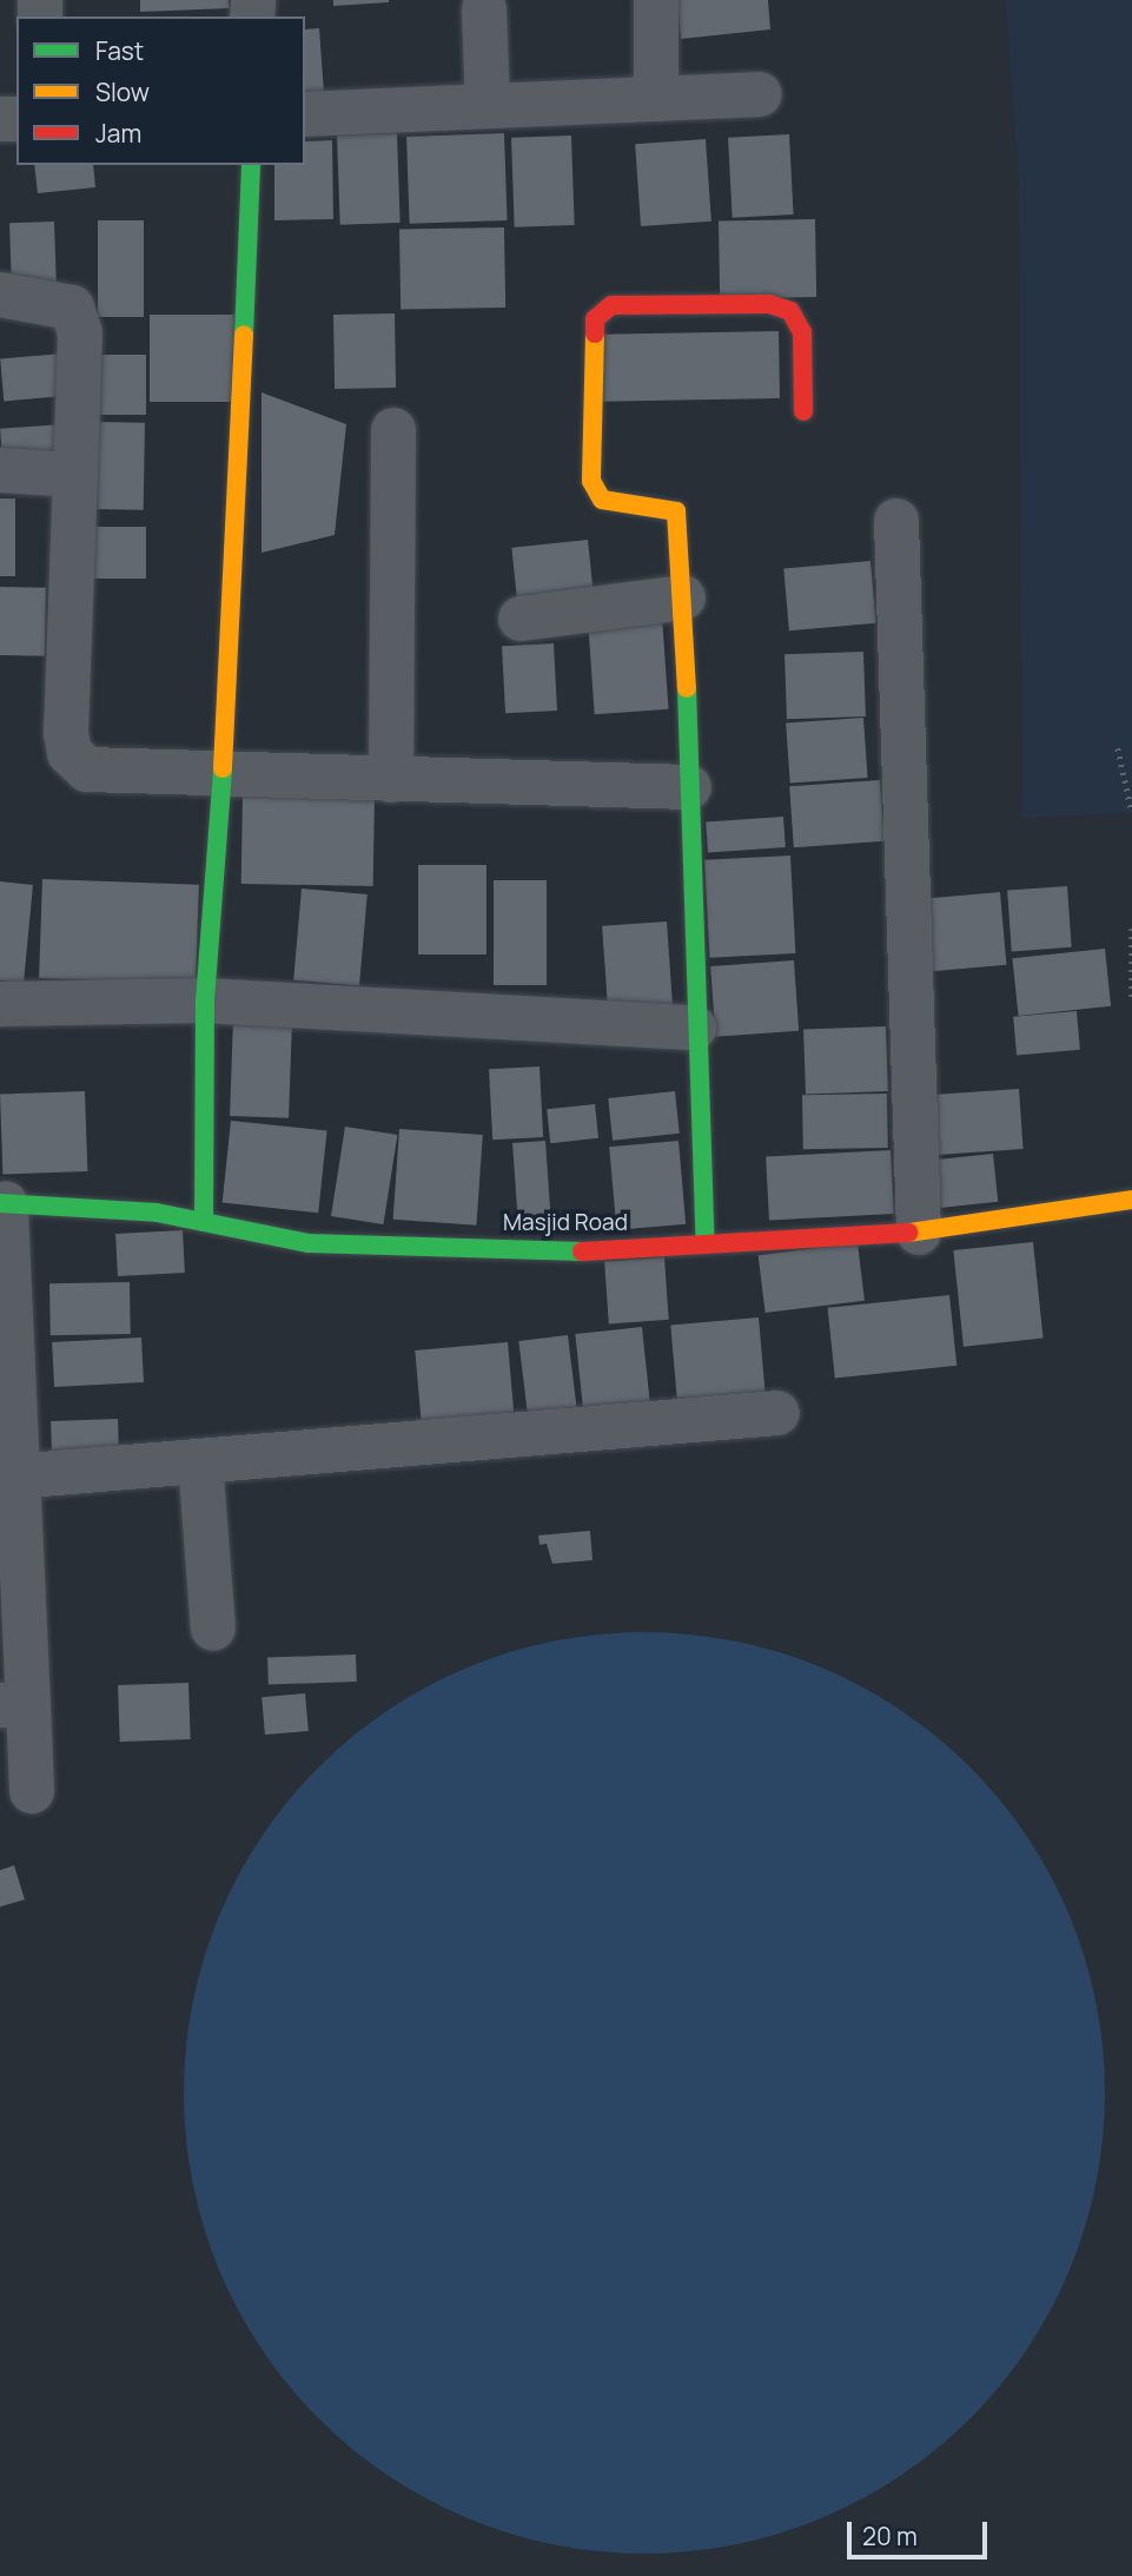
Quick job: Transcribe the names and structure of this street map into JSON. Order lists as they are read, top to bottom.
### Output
{
  "streets": {
    "street": ["Masjid Road"]
  },
  "legend": ["Fast", "Slow", "Jam"],
  "scale_bar": "20 m"
}
